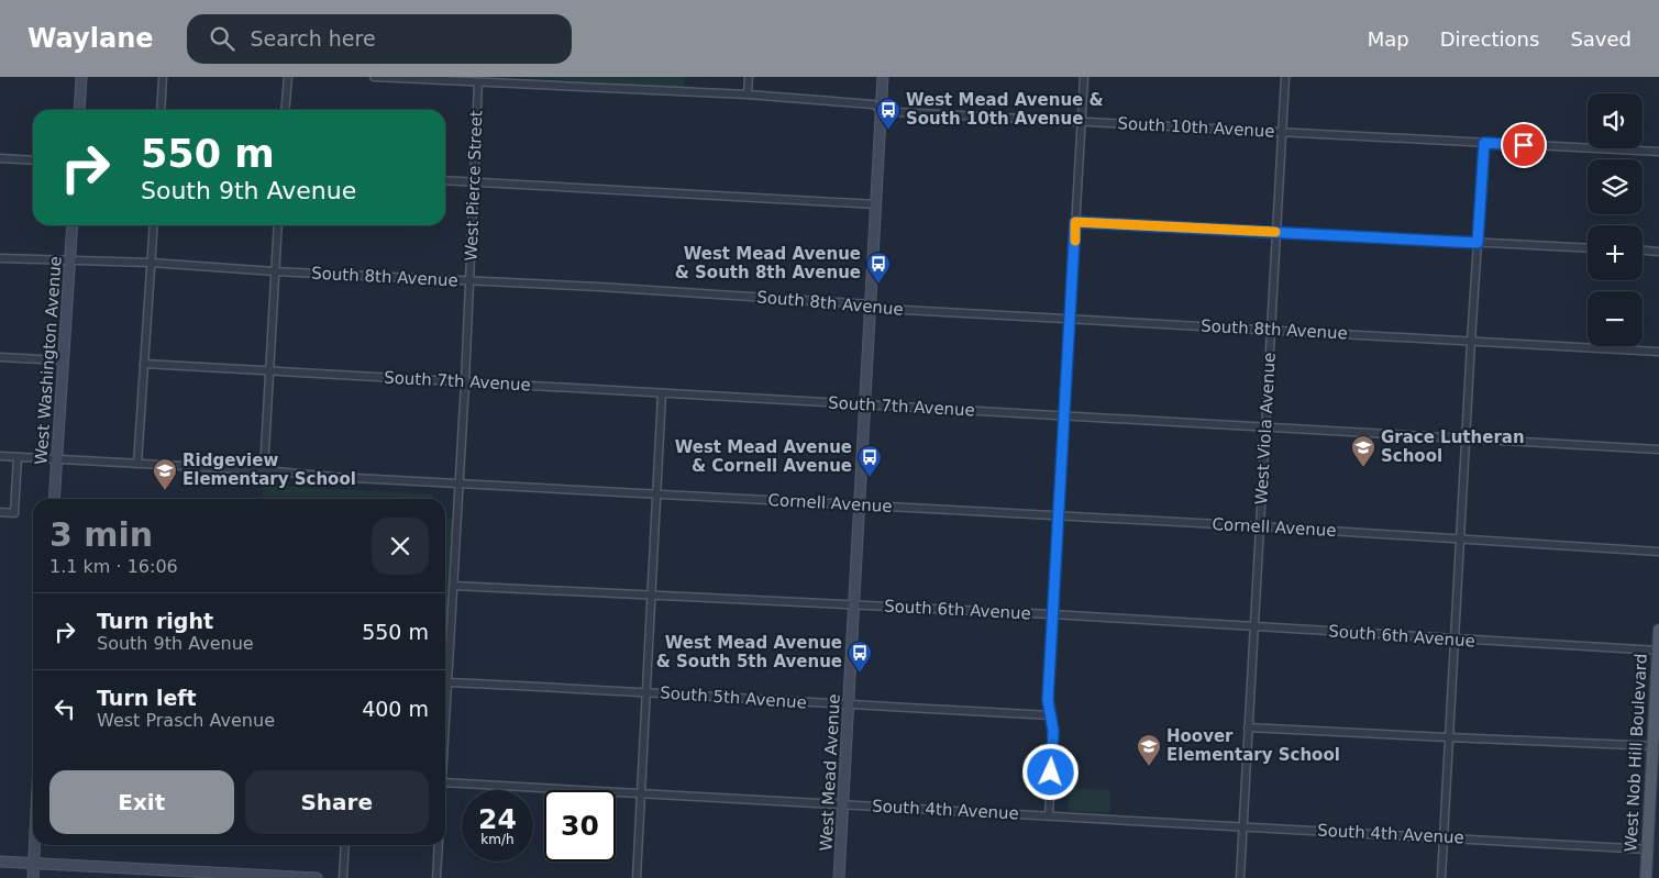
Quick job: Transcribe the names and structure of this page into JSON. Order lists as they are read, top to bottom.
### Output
{
  "streets": {
    "main road": ["West Nob Hill Boulevard"],
    "street": [
      "South 10th Avenue",
      "West Pierce Street",
      "South 8th Avenue",
      "West Washington Avenue",
      "South 7th Avenue",
      "West Viola Avenue",
      "Cornell Avenue",
      "South 6th Avenue",
      "South 5th Avenue",
      "West Mead Avenue",
      "South 4th Avenue"
    ]
  },
  "crossings": [
    ["South 10th Avenue", "West Pierce Street"],
    ["South 10th Avenue", "West Viola Avenue"],
    ["South 10th Avenue", "West Mead Avenue"],
    ["West Pierce Street", "South 8th Avenue"],
    ["West Pierce Street", "South 7th Avenue"],
    ["West Pierce Street", "Cornell Avenue"],
    ["West Pierce Street", "South 6th Avenue"],
    ["West Pierce Street", "South 5th Avenue"],
    ["South 8th Avenue", "West Washington Avenue"],
    ["South 8th Avenue", "West Viola Avenue"],
    ["South 8th Avenue", "West Mead Avenue"],
    ["West Washington Avenue", "Cornell Avenue"],
    ["South 7th Avenue", "West Viola Avenue"],
    ["South 7th Avenue", "West Mead Avenue"],
    ["West Viola Avenue", "Cornell Avenue"],
    ["West Viola Avenue", "South 6th Avenue"],
    ["West Viola Avenue", "South 4th Avenue"],
    ["Cornell Avenue", "West Mead Avenue"],
    ["South 6th Avenue", "West Nob Hill Boulevard"],
    ["South 6th Avenue", "West Mead Avenue"],
    ["South 5th Avenue", "West Mead Avenue"],
    ["West Nob Hill Boulevard", "South 4th Avenue"],
    ["West Mead Avenue", "South 4th Avenue"]
  ],
  "places": {
    "bus stop": [
      "West Mead Avenue & South 10th Avenue",
      "West Mead Avenue & South 8th Avenue",
      "West Mead Avenue & Cornell Avenue",
      "West Mead Avenue & South 5th Avenue"
    ],
    "school or university": ["Grace Lutheran School", "Ridgeview Elementary School", "Hoover Elementary School"]
  },
  "page": {
    "header": "Waylane",
    "search": "Search here",
    "nav": ["Map", "Directions", "Saved"],
    "map_buttons": ["+", "−"],
    "turn": ["550 m", "South 9th Avenue"],
    "heading": ["3 min", "1.1 km · 16:06"],
    "list": [
      {
        "name": "Turn right",
        "note": "South 9th Avenue",
        "value": "550 m"
      },
      {
        "name": "Turn left",
        "note": "West Prasch Avenue",
        "value": "400 m"
      }
    ],
    "buttons": ["Exit", "Share"],
    "speed": "24 km/h",
    "limit": "30"
  }
}
